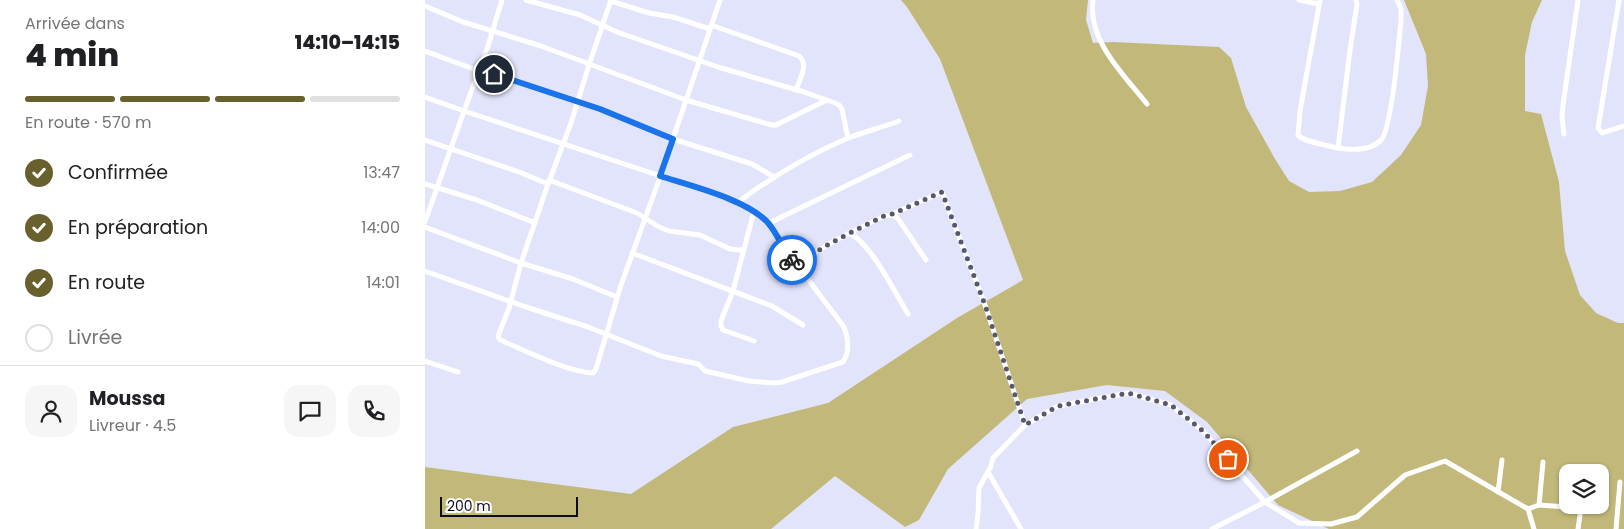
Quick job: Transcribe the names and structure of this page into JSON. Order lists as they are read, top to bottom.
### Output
{
  "scale_bar": "200 m",
  "page": {
    "heading": ["4 min", "Arrivée dans", "14:10–14:15"],
    "panel": ["Moussa", "Livreur · 4.5"],
    "bar": "En route · 570 m",
    "list": [
      ["Confirmée", "13:47"],
      ["En préparation", "14:00"],
      ["En route", "14:01"],
      "Livrée"
    ],
    "scale": "200 m"
  }
}
